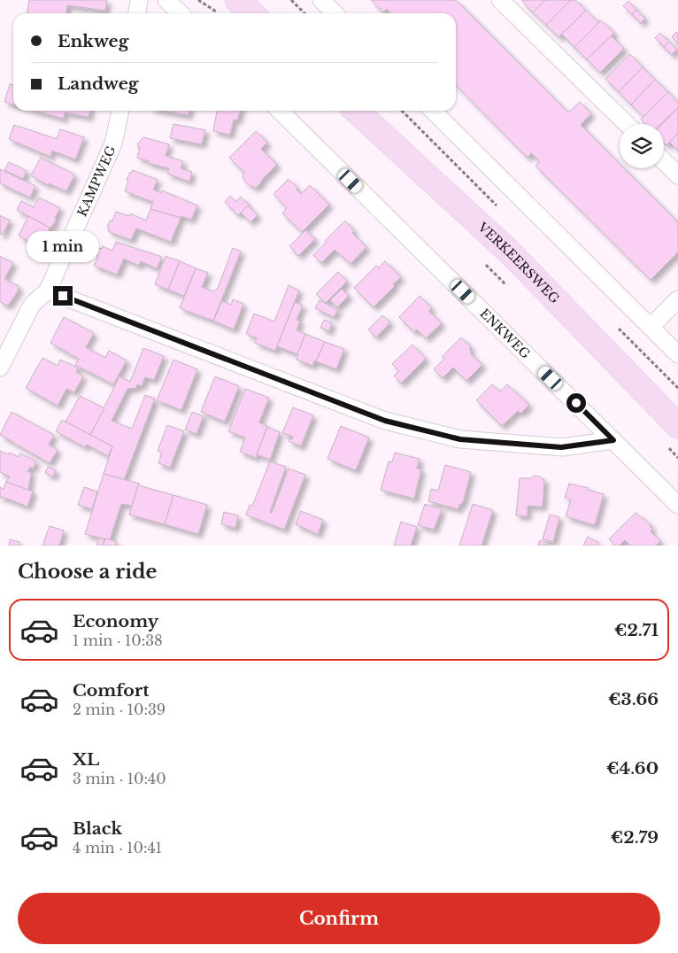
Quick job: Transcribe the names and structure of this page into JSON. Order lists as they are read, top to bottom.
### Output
{
  "streets": {
    "main road": ["VERKEERSWEG"],
    "street": ["KAMPWEG", "ENKWEG"]
  },
  "page": {
    "banner": ["Enkweg", "Landweg"],
    "bubble": "1 min",
    "heading": "Choose a ride",
    "list": [
      {
        "name": "Economy",
        "note": "1 min · 10:38",
        "value": "€2.71"
      },
      {
        "name": "Comfort",
        "note": "2 min · 10:39",
        "value": "€3.66"
      },
      {
        "name": "XL",
        "note": "3 min · 10:40",
        "value": "€4.60"
      },
      {
        "name": "Black",
        "note": "4 min · 10:41",
        "value": "€2.79"
      }
    ],
    "buttons": "Confirm"
  }
}
